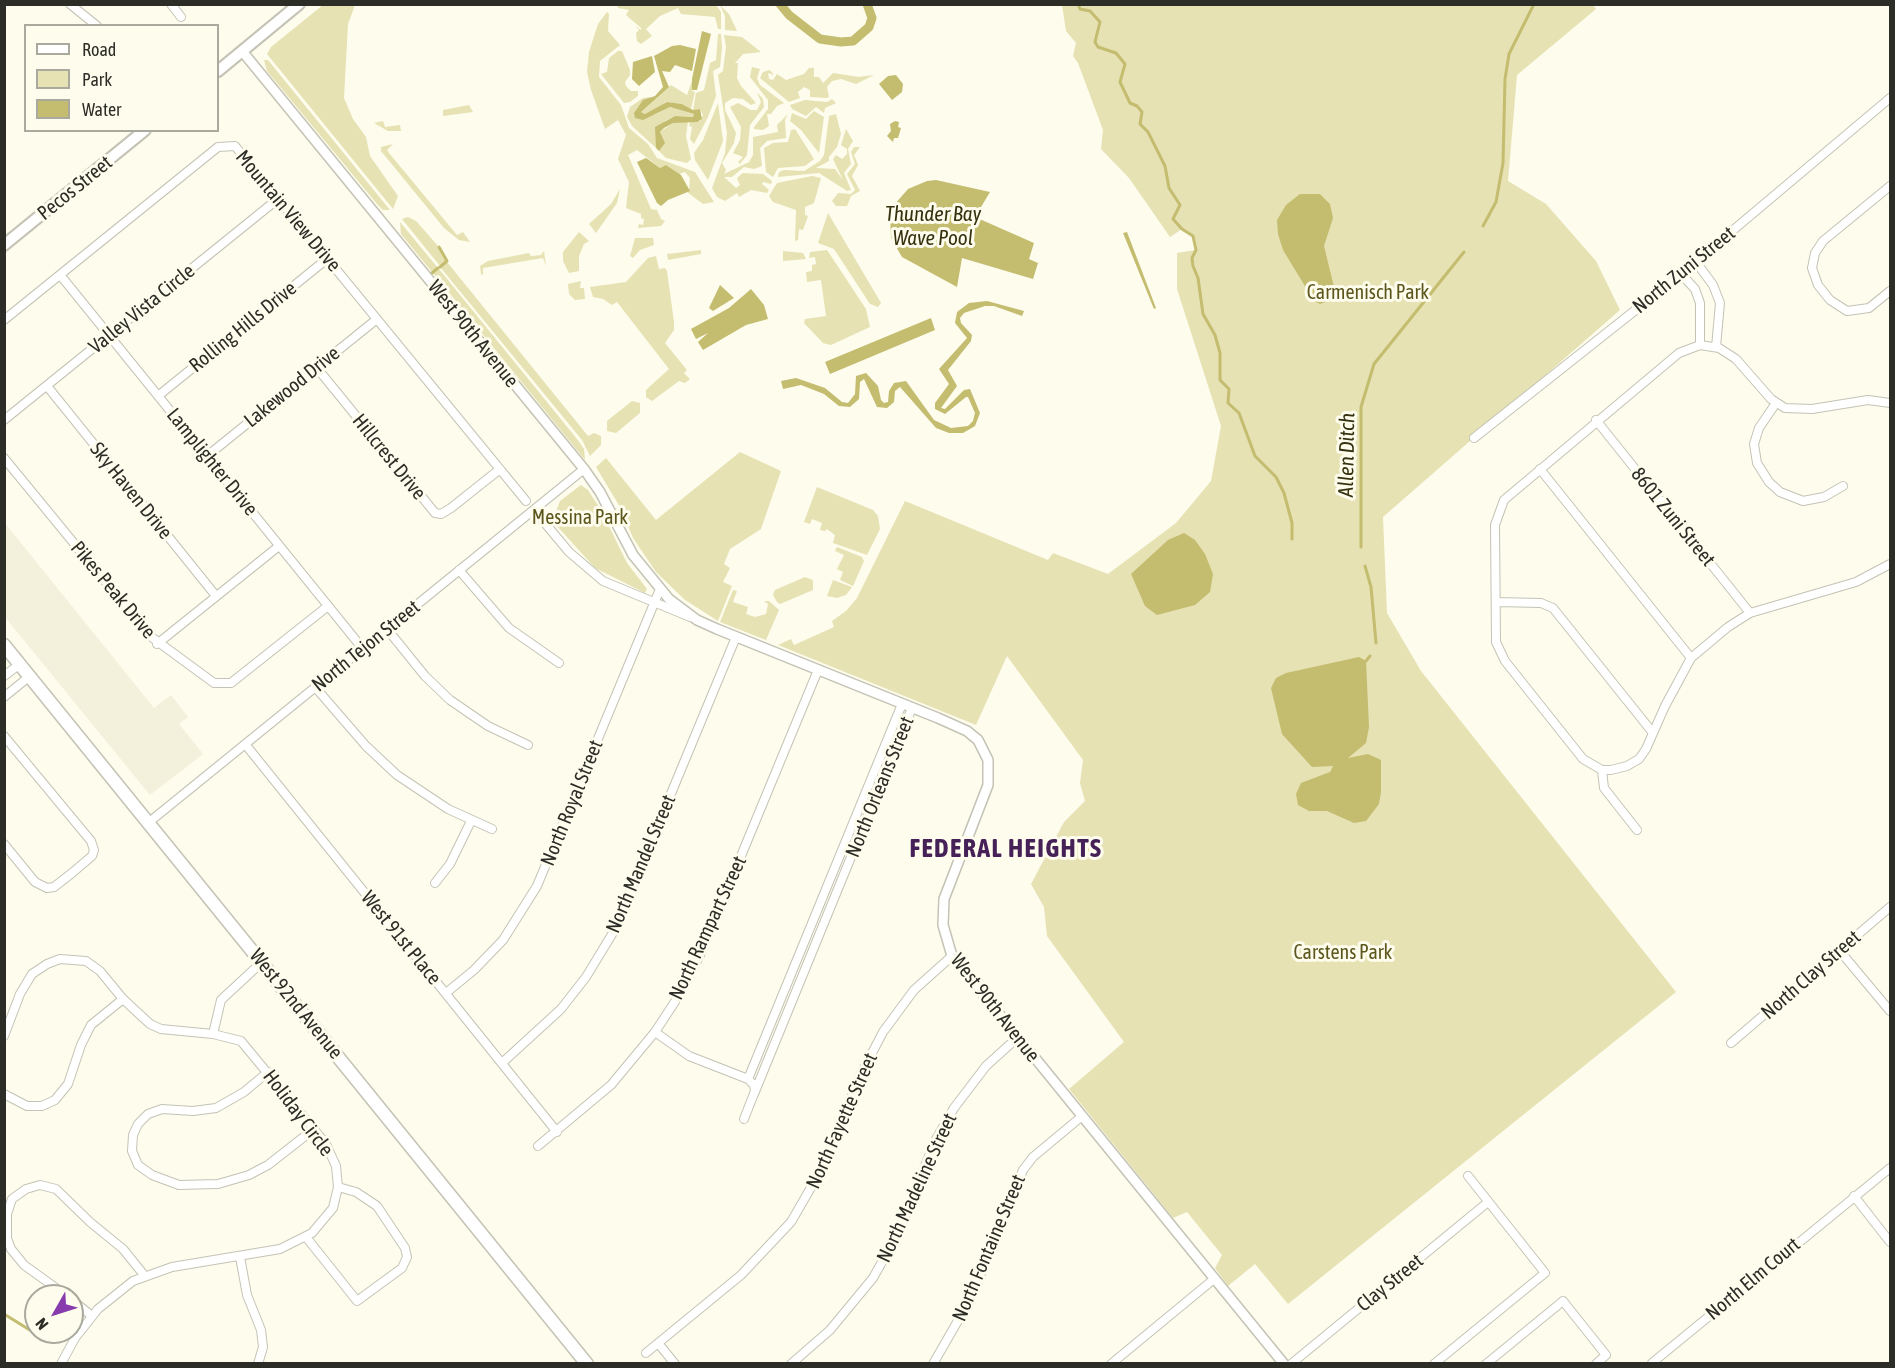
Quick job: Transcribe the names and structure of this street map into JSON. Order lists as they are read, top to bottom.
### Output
{
  "streets": {
    "main road": ["Pecos Street", "West 92nd Avenue"],
    "street": [
      "Mountain View Drive",
      "North Zuni Street",
      "Valley Vista Circle",
      "Rolling Hills Drive",
      "West 90th Avenue",
      "Lakewood Drive",
      "Hillcrest Drive",
      "Lamplighter Drive",
      "Sky Haven Drive",
      "8601 Zuni Street",
      "Pikes Peak Drive",
      "North Tejon Street",
      "North Orleans Street",
      "North Royal Street",
      "North Mandel Street",
      "North Rampart Street",
      "West 91st Place",
      "North Clay Street",
      "Holiday Circle",
      "North Fayette Street",
      "North Madeline Street",
      "North Fontaine Street",
      "North Elm Court",
      "Clay Street"
    ]
  },
  "crossings": [
    ["Mountain View Drive", "Valley Vista Circle"],
    ["Mountain View Drive", "Rolling Hills Drive"],
    ["Mountain View Drive", "Lakewood Drive"],
    ["Mountain View Drive", "Hillcrest Drive"],
    ["Mountain View Drive", "Lamplighter Drive"],
    ["Valley Vista Circle", "Lamplighter Drive"],
    ["Valley Vista Circle", "Sky Haven Drive"],
    ["Rolling Hills Drive", "Lamplighter Drive"],
    ["West 90th Avenue", "North Tejon Street"],
    ["West 90th Avenue", "North Orleans Street"],
    ["West 90th Avenue", "North Royal Street"],
    ["West 90th Avenue", "North Mandel Street"],
    ["West 90th Avenue", "North Rampart Street"],
    ["West 90th Avenue", "North Fayette Street"],
    ["West 90th Avenue", "North Madeline Street"],
    ["West 90th Avenue", "North Fontaine Street"],
    ["Lakewood Drive", "Hillcrest Drive"],
    ["Lakewood Drive", "Lamplighter Drive"],
    ["Lamplighter Drive", "Pikes Peak Drive"],
    ["Lamplighter Drive", "North Tejon Street"],
    ["North Tejon Street", "West 91st Place"],
    ["North Tejon Street", "West 92nd Avenue"],
    ["North Royal Street", "West 91st Place"],
    ["North Mandel Street", "West 91st Place"],
    ["North Rampart Street", "West 91st Place"]
  ],
  "districts": ["FEDERAL HEIGHTS"],
  "water": ["Thunder Bay Wave Pool", "Allen Ditch"],
  "parks": ["Carmenisch Park", "Messina Park", "Carstens Park"],
  "legend": ["Road", "Park", "Water"],
  "north": "bottom left"
}
